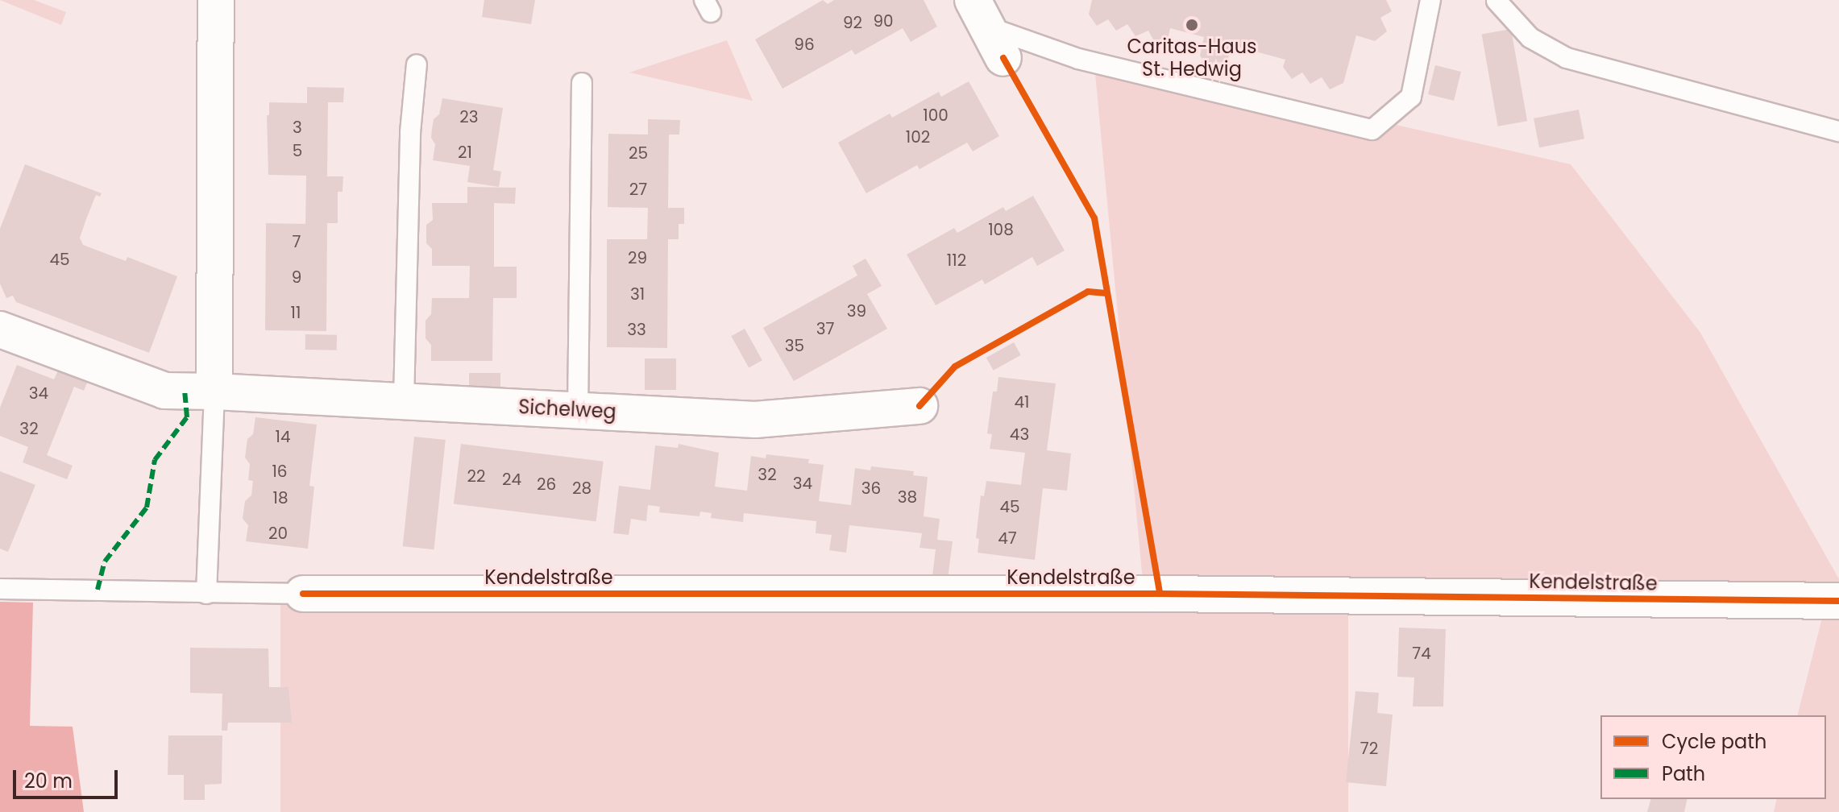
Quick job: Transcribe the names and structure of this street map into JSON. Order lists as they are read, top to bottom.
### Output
{
  "streets": {
    "street": ["Sichelweg", "Kendelstraße"]
  },
  "places": ["Caritas-Haus St. Hedwig"],
  "house_numbers": [
    "90",
    "92",
    "96",
    "100",
    "23",
    "3",
    "102",
    "5",
    "21",
    "25",
    "27",
    "108",
    "7",
    "29",
    "45",
    "112",
    "9",
    "31",
    "39",
    "11",
    "37",
    "33",
    "35",
    "34",
    "41",
    "32",
    "43",
    "14",
    "16",
    "32",
    "22",
    "24",
    "34",
    "26",
    "28",
    "36",
    "38",
    "18",
    "45",
    "20",
    "47",
    "74",
    "72"
  ],
  "legend": ["Cycle path", "Path"],
  "scale_bar": "20 m"
}
